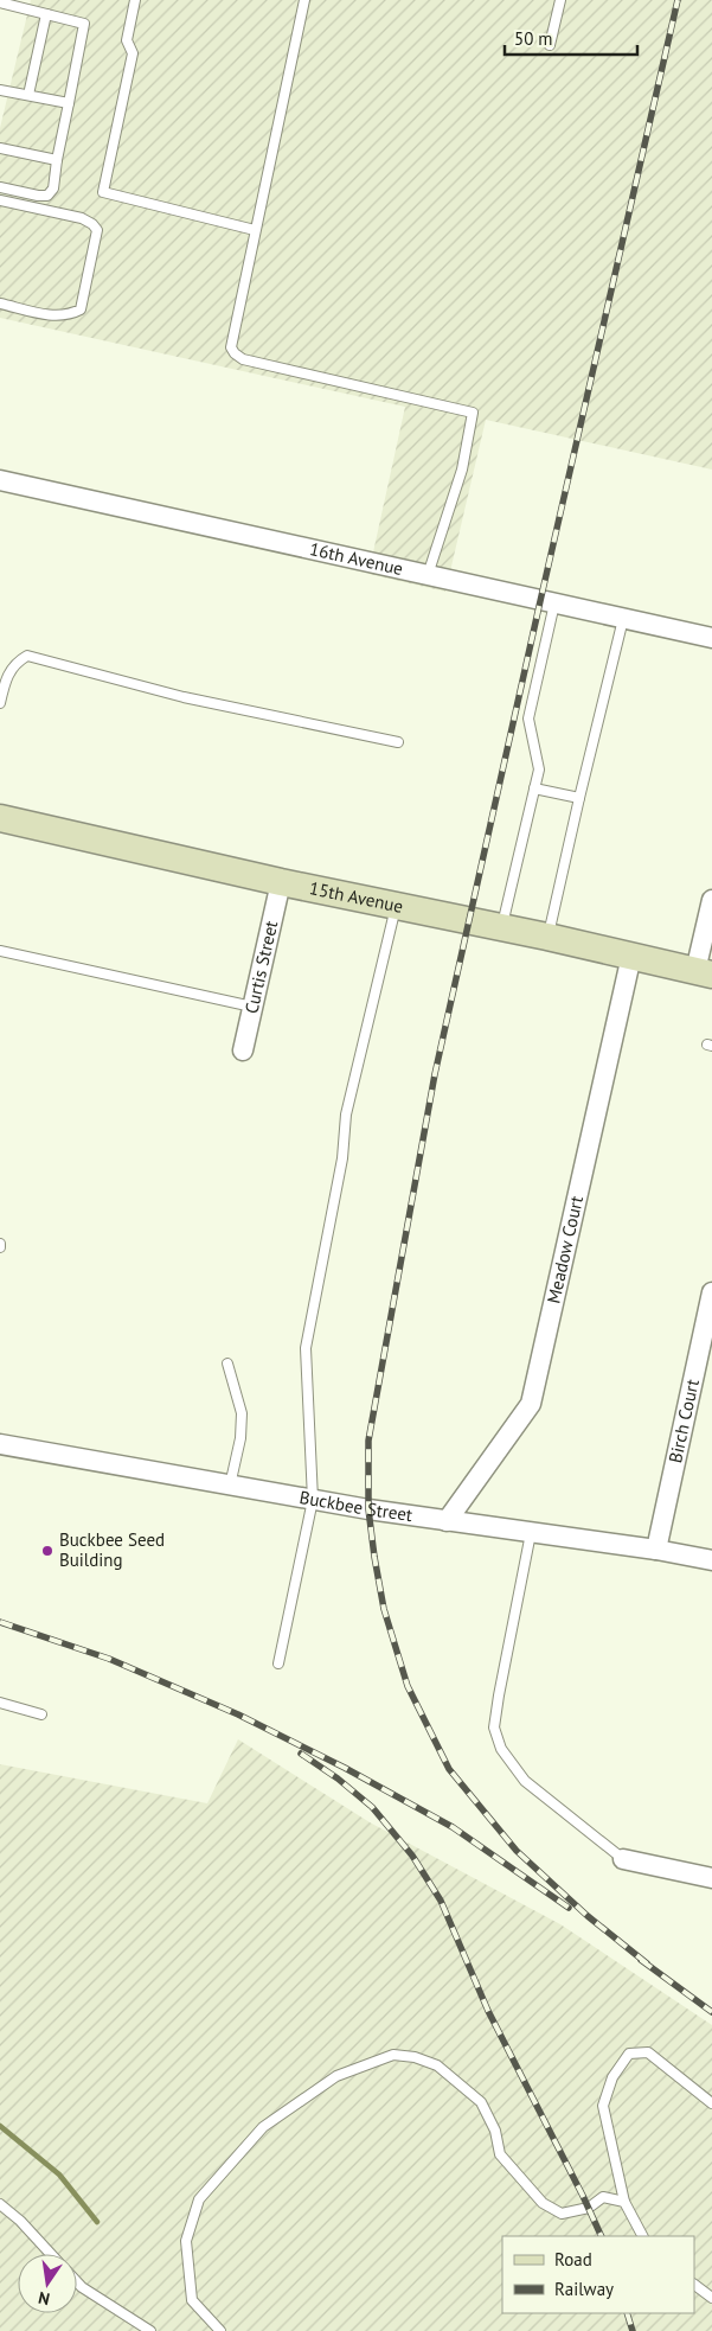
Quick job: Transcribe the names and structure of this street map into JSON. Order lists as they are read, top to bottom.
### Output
{
  "streets": {
    "main road": ["15th Avenue"],
    "street": [
      "16th Avenue",
      "Curtis Street",
      "Meadow Court",
      "Birch Court",
      "Buckbee Street"
    ]
  },
  "crossings": [
    ["15th Avenue", "Curtis Street"],
    ["15th Avenue", "Meadow Court"],
    ["Meadow Court", "Buckbee Street"],
    ["Birch Court", "Buckbee Street"]
  ],
  "places": ["Buckbee Seed Building"],
  "legend": ["Road", "Railway"],
  "scale_bar": "50 m",
  "north": "bottom"
}
